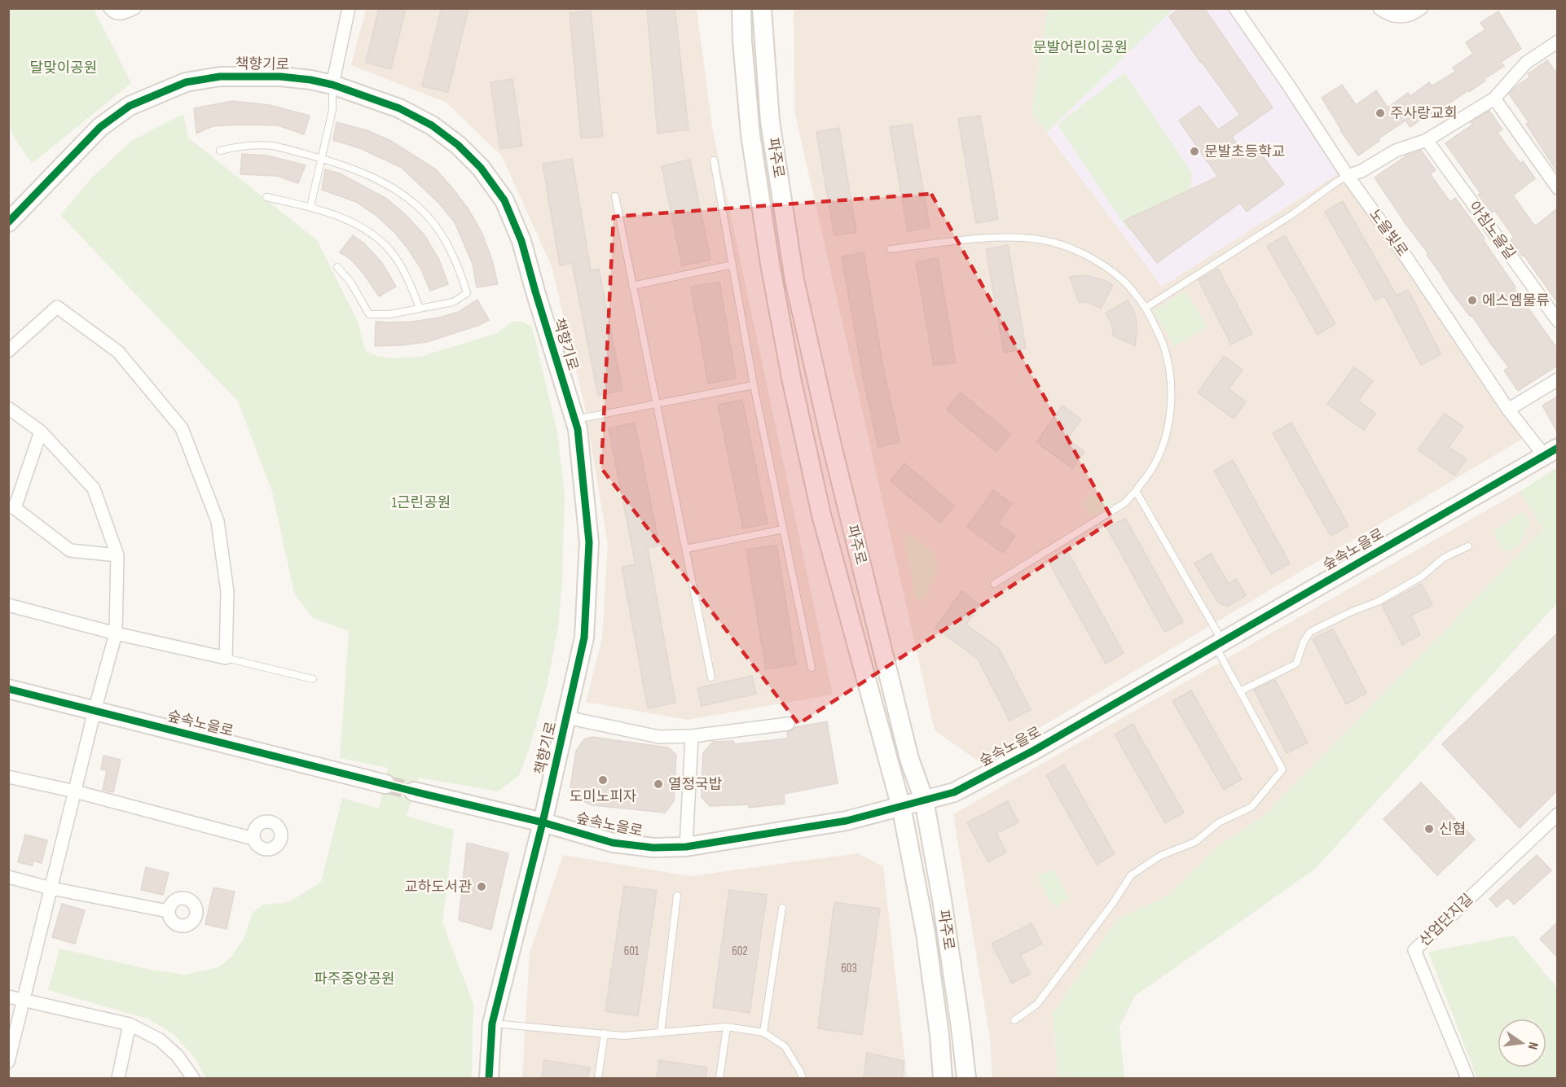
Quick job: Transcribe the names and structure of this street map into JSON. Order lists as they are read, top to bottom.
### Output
{
  "streets": {
    "street": [
      "책향기로",
      "파주로",
      "아침노을길",
      "노을빛로",
      "숲속노을로",
      "산업단지길"
    ]
  },
  "crossings": [
    ["책향기로", "숲속노을로"],
    ["파주로", "숲속노을로"],
    ["노을빛로", "숲속노을로"]
  ],
  "parks": [
    "문발어린이공원",
    "달맞이공원",
    "1근린공원",
    "파주중앙공원"
  ],
  "places": [
    "주사랑교회",
    "문발초등학교",
    "에스엠물류",
    "도미노피자",
    "열정국밥",
    "신협",
    "교하도서관"
  ],
  "house_numbers": ["601", "602", "603"],
  "north": "right"
}
